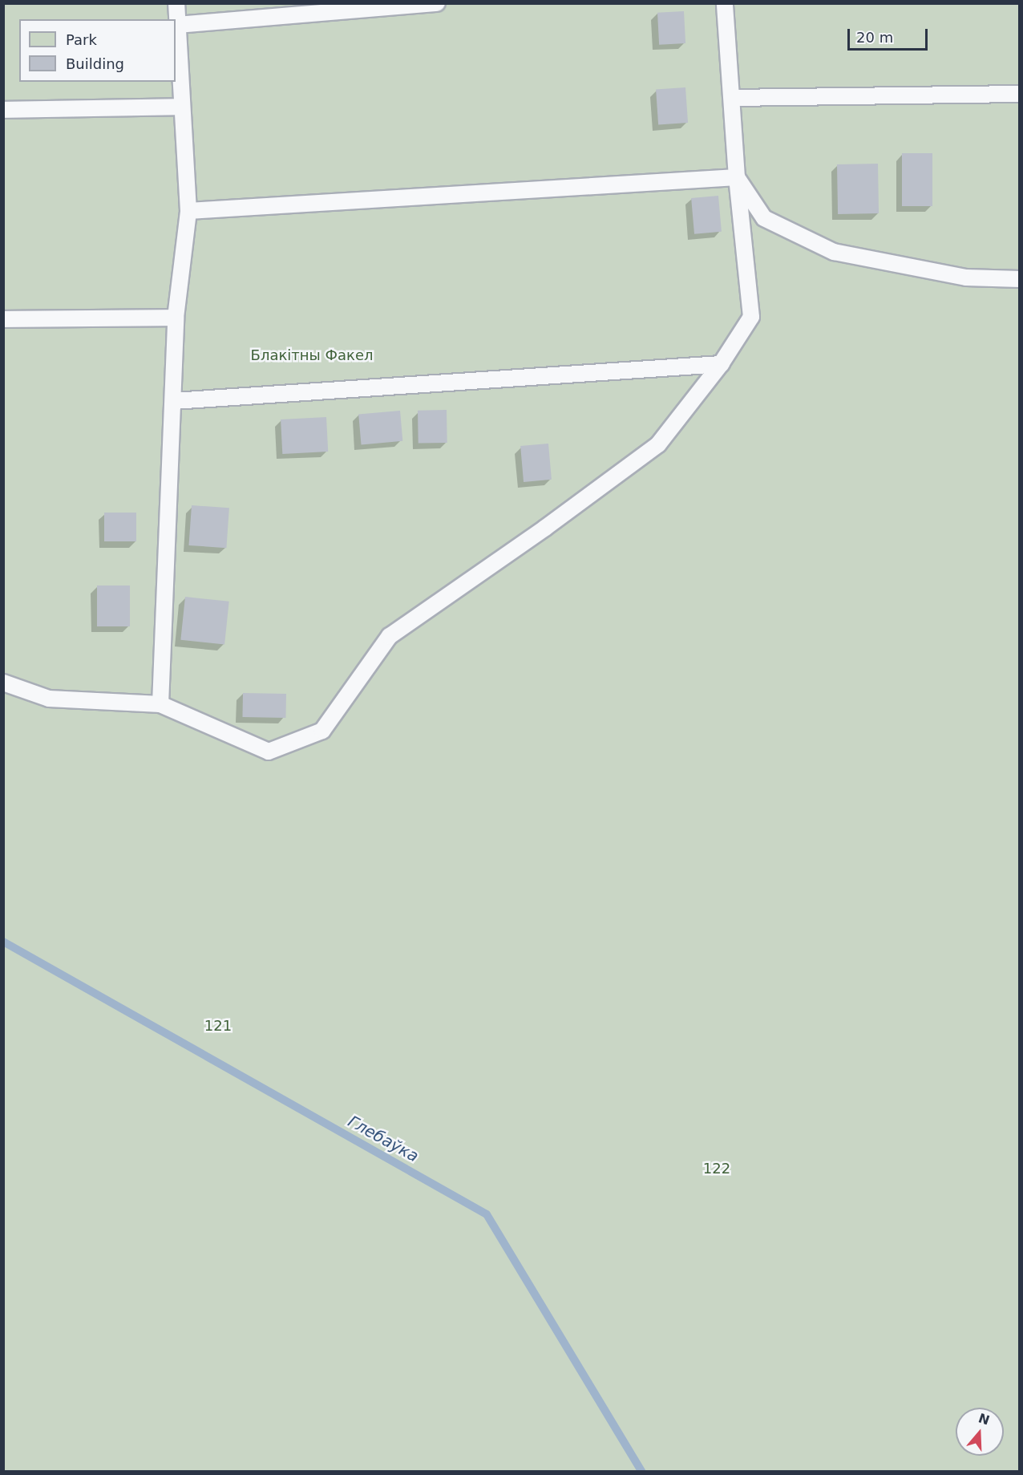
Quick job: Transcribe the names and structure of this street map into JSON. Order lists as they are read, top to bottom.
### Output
{
  "water": ["Глебаўка"],
  "parks": ["Блакітны Факел", "121", "122"],
  "legend": ["Park", "Building"],
  "scale_bar": "20 m",
  "north": "top"
}
